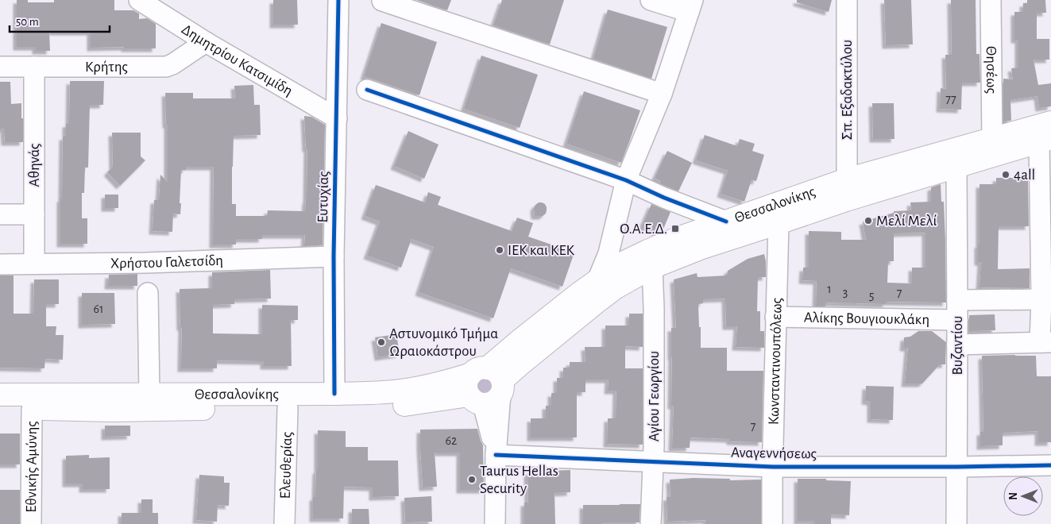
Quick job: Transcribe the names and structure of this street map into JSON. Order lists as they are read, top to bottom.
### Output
{
  "streets": {
    "main road": ["Θεσσαλονίκης"],
    "street": [
      "Δημητρίου Κατσιμίδη",
      "Κρήτης",
      "Θησέως",
      "Σπ. Εξαδακτύλου",
      "Αθηνάς",
      "Ευτυχίας",
      "Χρήστου Γαλετσίδη",
      "Αλίκης Βουγιουκλάκη",
      "Βυζαντίου",
      "Κωνσταντινουπόλεως",
      "Αγίου Γεωργίου",
      "Αναγεννήσεως",
      "Ελευθερίας",
      "Εθνικής Αμύνης"
    ]
  },
  "crossings": [
    ["Δημητρίου Κατσιμίδη", "Κρήτης"],
    ["Δημητρίου Κατσιμίδη", "Ευτυχίας"],
    ["Κρήτης", "Αθηνάς"],
    ["Θησέως", "Θεσσαλονίκης"],
    ["Σπ. Εξαδακτύλου", "Θεσσαλονίκης"],
    ["Αθηνάς", "Χρήστου Γαλετσίδη"],
    ["Ευτυχίας", "Θεσσαλονίκης"],
    ["Ευτυχίας", "Χρήστου Γαλετσίδη"],
    ["Θεσσαλονίκης", "Βυζαντίου"],
    ["Θεσσαλονίκης", "Κωνσταντινουπόλεως"],
    ["Θεσσαλονίκης", "Αγίου Γεωργίου"],
    ["Θεσσαλονίκης", "Ελευθερίας"],
    ["Θεσσαλονίκης", "Εθνικής Αμύνης"],
    ["Αλίκης Βουγιουκλάκη", "Βυζαντίου"],
    ["Αλίκης Βουγιουκλάκη", "Κωνσταντινουπόλεως"],
    ["Βυζαντίου", "Αναγεννήσεως"],
    ["Κωνσταντινουπόλεως", "Αναγεννήσεως"],
    ["Αγίου Γεωργίου", "Αναγεννήσεως"]
  ],
  "places": {
    "other": [
      "4all",
      "Μελί Μελί",
      "ΙΕΚ και ΚΕΚ",
      "Αστυνομικό Τμήμα Ωραιοκάστρου",
      "Taurus Hellas Security"
    ],
    "transit": ["Ο.Α.Ε.Δ."]
  },
  "house_numbers": [
    "77",
    "1",
    "3",
    "7",
    "5",
    "61",
    "7",
    "62"
  ],
  "scale_bar": "50 m",
  "north": "left"
}
